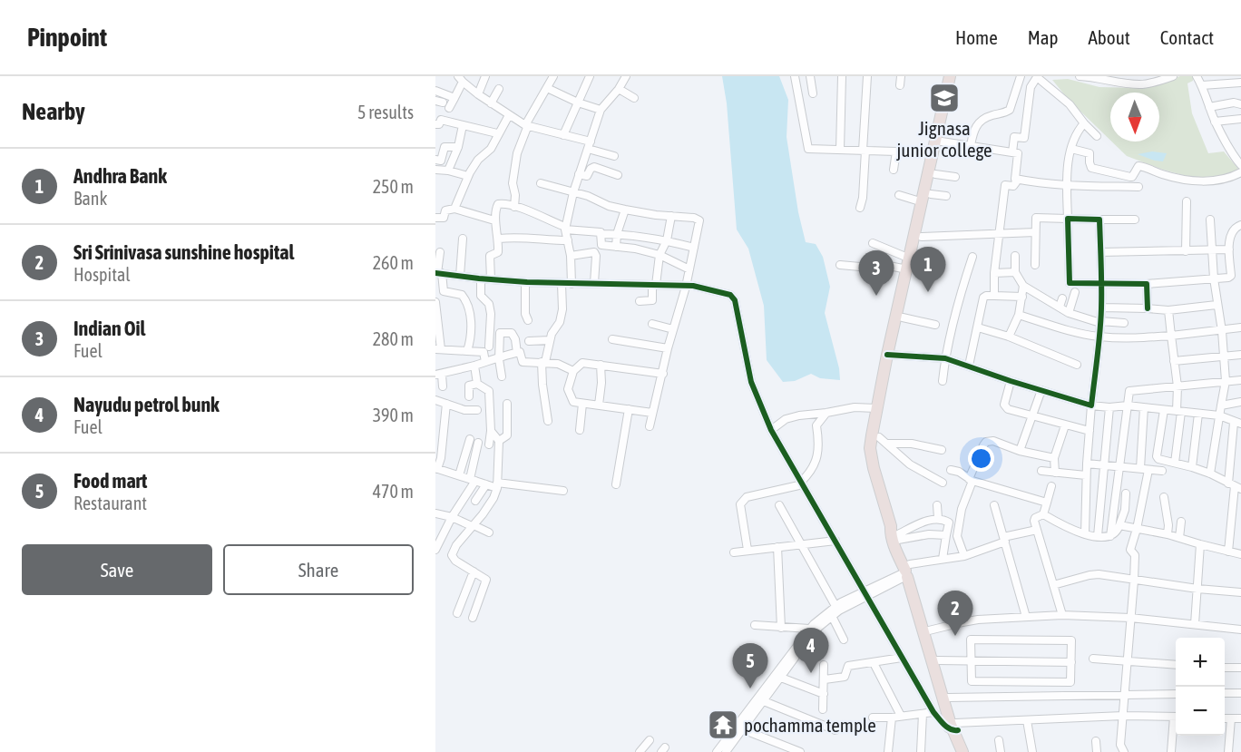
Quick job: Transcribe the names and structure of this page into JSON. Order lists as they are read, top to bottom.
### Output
{
  "places": {
    "school or university": ["Jignasa junior college"],
    "temple": ["pochamma temple"]
  },
  "north": "bottom",
  "page": {
    "header": "Pinpoint",
    "nav": [
      "Home",
      "Map",
      "About",
      "Contact"
    ],
    "heading": ["Nearby", "5 results"],
    "list": [
      {
        "mark": "1",
        "name": "Andhra Bank",
        "note": "Bank",
        "value": "250 m"
      },
      {
        "mark": "2",
        "name": "Sri Srinivasa sunshine hospital",
        "note": "Hospital",
        "value": "260 m"
      },
      {
        "mark": "3",
        "name": "Indian Oil",
        "note": "Fuel",
        "value": "280 m"
      },
      {
        "mark": "4",
        "name": "Nayudu petrol bunk",
        "note": "Fuel",
        "value": "390 m"
      },
      {
        "mark": "5",
        "name": "Food mart",
        "note": "Restaurant",
        "value": "470 m"
      }
    ],
    "pins": [
      "1",
      "3",
      "2",
      "4",
      "5"
    ],
    "buttons": ["Save", "Share"],
    "map_buttons": ["+", "−"]
  }
}
